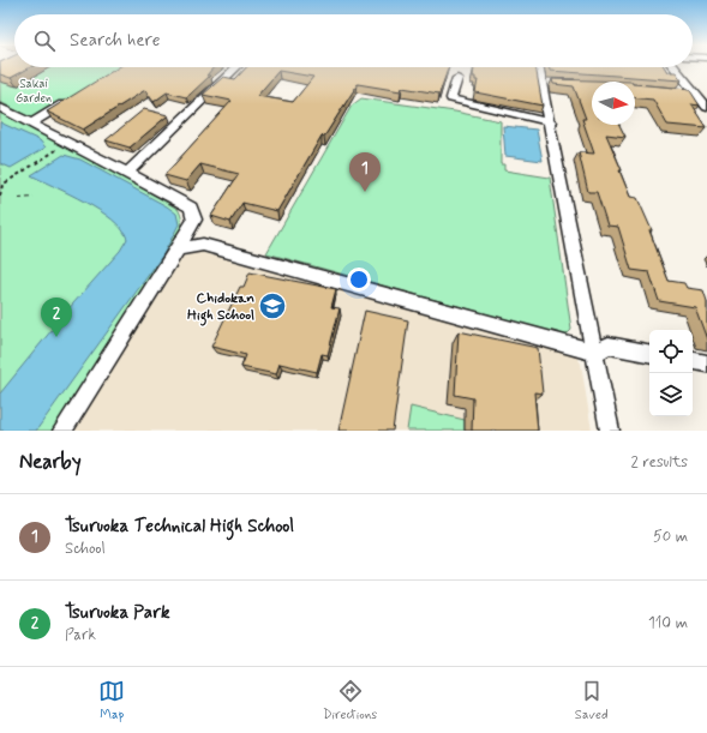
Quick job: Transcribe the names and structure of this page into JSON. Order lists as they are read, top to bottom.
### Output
{
  "parks": ["Sakai Garden"],
  "places": {
    "school or university": ["Chidokan High School"]
  },
  "north": "right",
  "page": {
    "search": "Search here",
    "pins": ["1", "2"],
    "heading": ["Nearby", "2 results"],
    "list": [
      {
        "mark": "1",
        "name": "Tsuruoka Technical High School",
        "note": "School",
        "value": "50 m"
      },
      {
        "mark": "2",
        "name": "Tsuruoka Park",
        "note": "Park",
        "value": "110 m"
      }
    ],
    "nav": ["Map", "Directions", "Saved"]
  }
}
